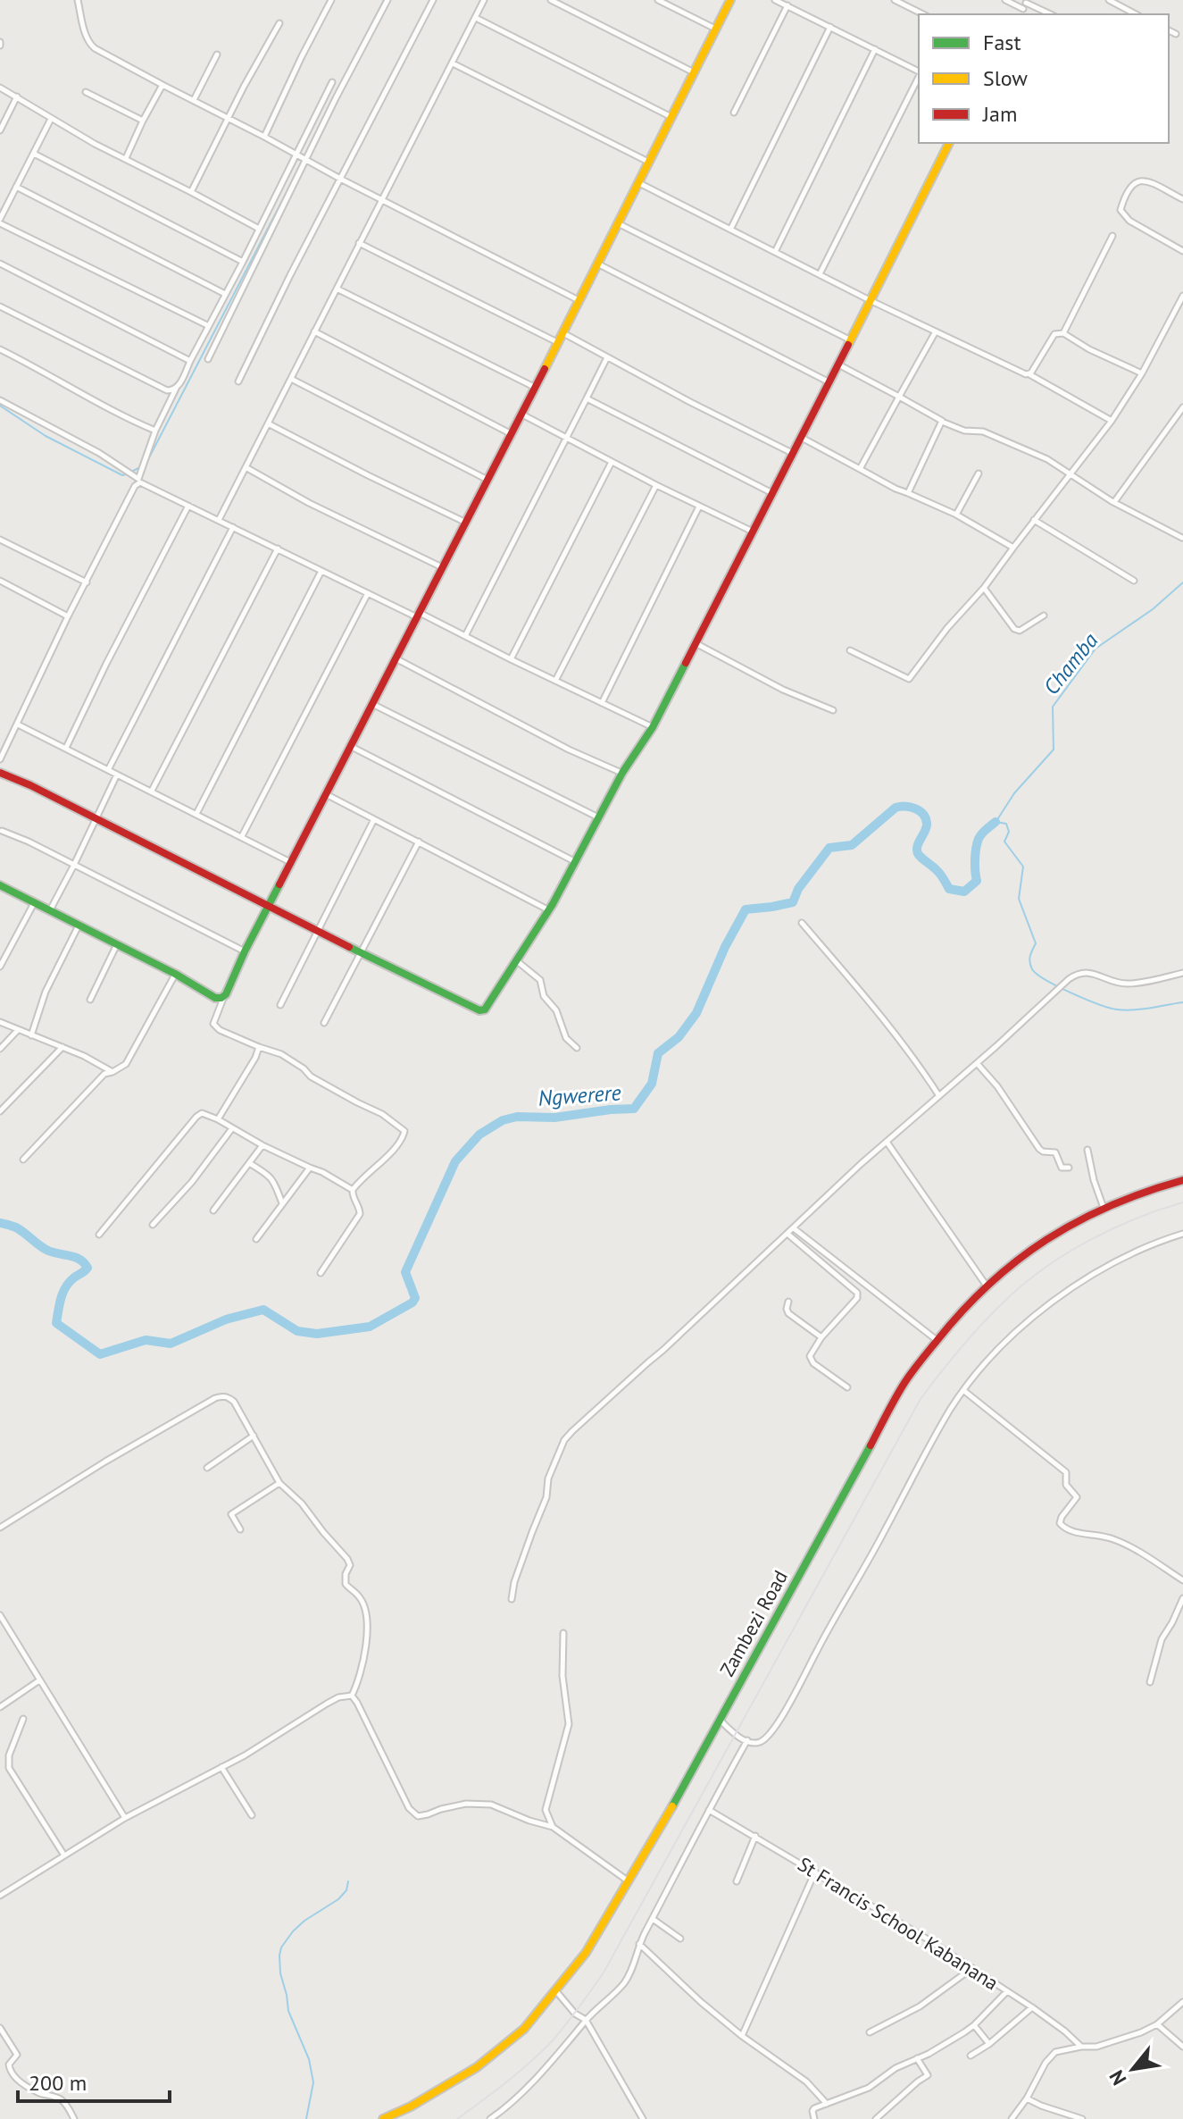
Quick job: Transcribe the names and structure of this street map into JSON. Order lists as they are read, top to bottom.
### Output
{
  "streets": {
    "street": ["Zambezi Road", "St Francis School Kabanana"]
  },
  "water": ["Chamba", "Ngwerere"],
  "legend": ["Fast", "Slow", "Jam"],
  "scale_bar": "200 m",
  "north": "bottom left"
}
